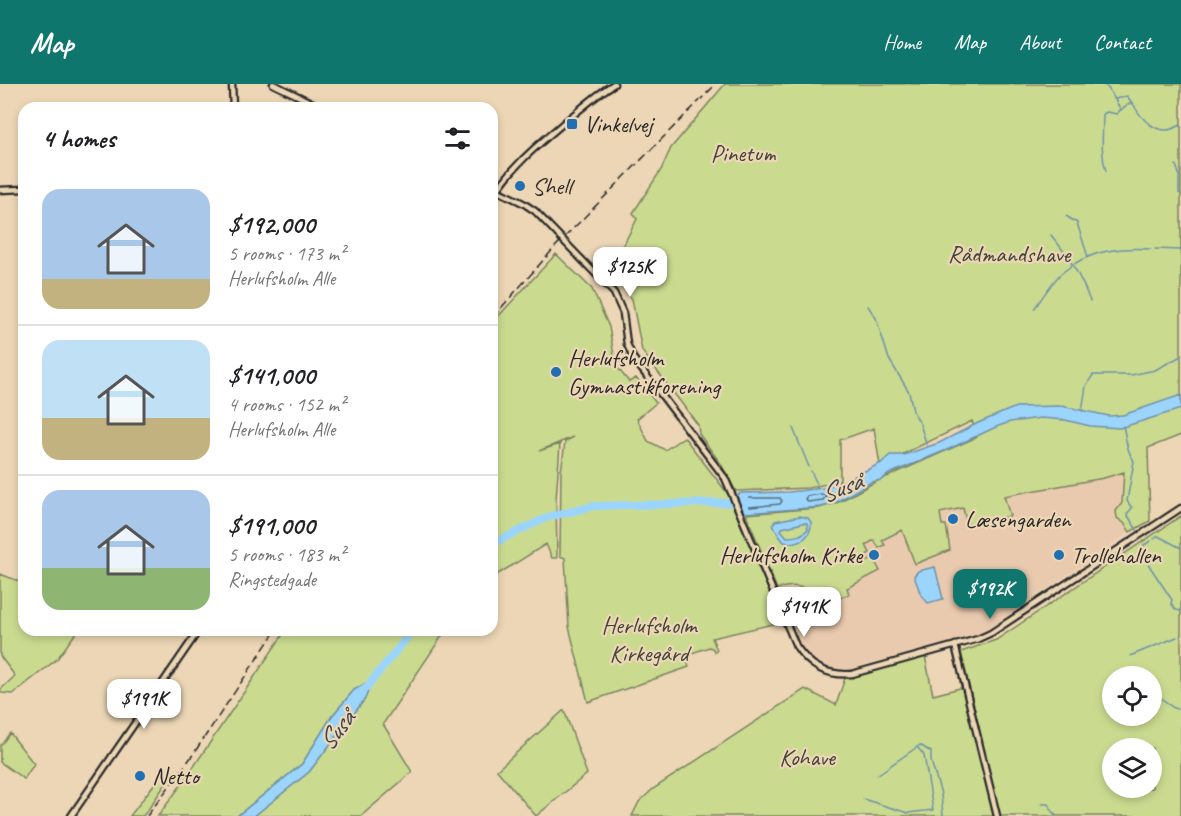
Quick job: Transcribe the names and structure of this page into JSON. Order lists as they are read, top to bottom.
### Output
{
  "water": ["Suså"],
  "parks": [
    "Pinetum",
    "Rådmandshave",
    "Herlufsholm Kirkegård",
    "Kohave"
  ],
  "places": {
    "transit": ["Vinkelvej"],
    "other": [
      "Shell",
      "Herlufsholm Gymnastikforening",
      "Læsengarden",
      "Herlufsholm Kirke",
      "Trollehallen",
      "Netto"
    ]
  },
  "page": {
    "header": "Map",
    "nav": [
      "Home",
      "Map",
      "About",
      "Contact"
    ],
    "heading": "4 homes",
    "list": [
      {
        "name": "$192,000",
        "note": "5 rooms · 173 m² · Herlufsholm Alle"
      },
      {
        "name": "$141,000",
        "note": "4 rooms · 152 m² · Herlufsholm Alle"
      },
      {
        "name": "$191,000",
        "note": "5 rooms · 183 m² · Ringstedgade"
      }
    ],
    "price": [
      "$125K",
      "$192K",
      "$141K",
      "$191K"
    ]
  }
}
